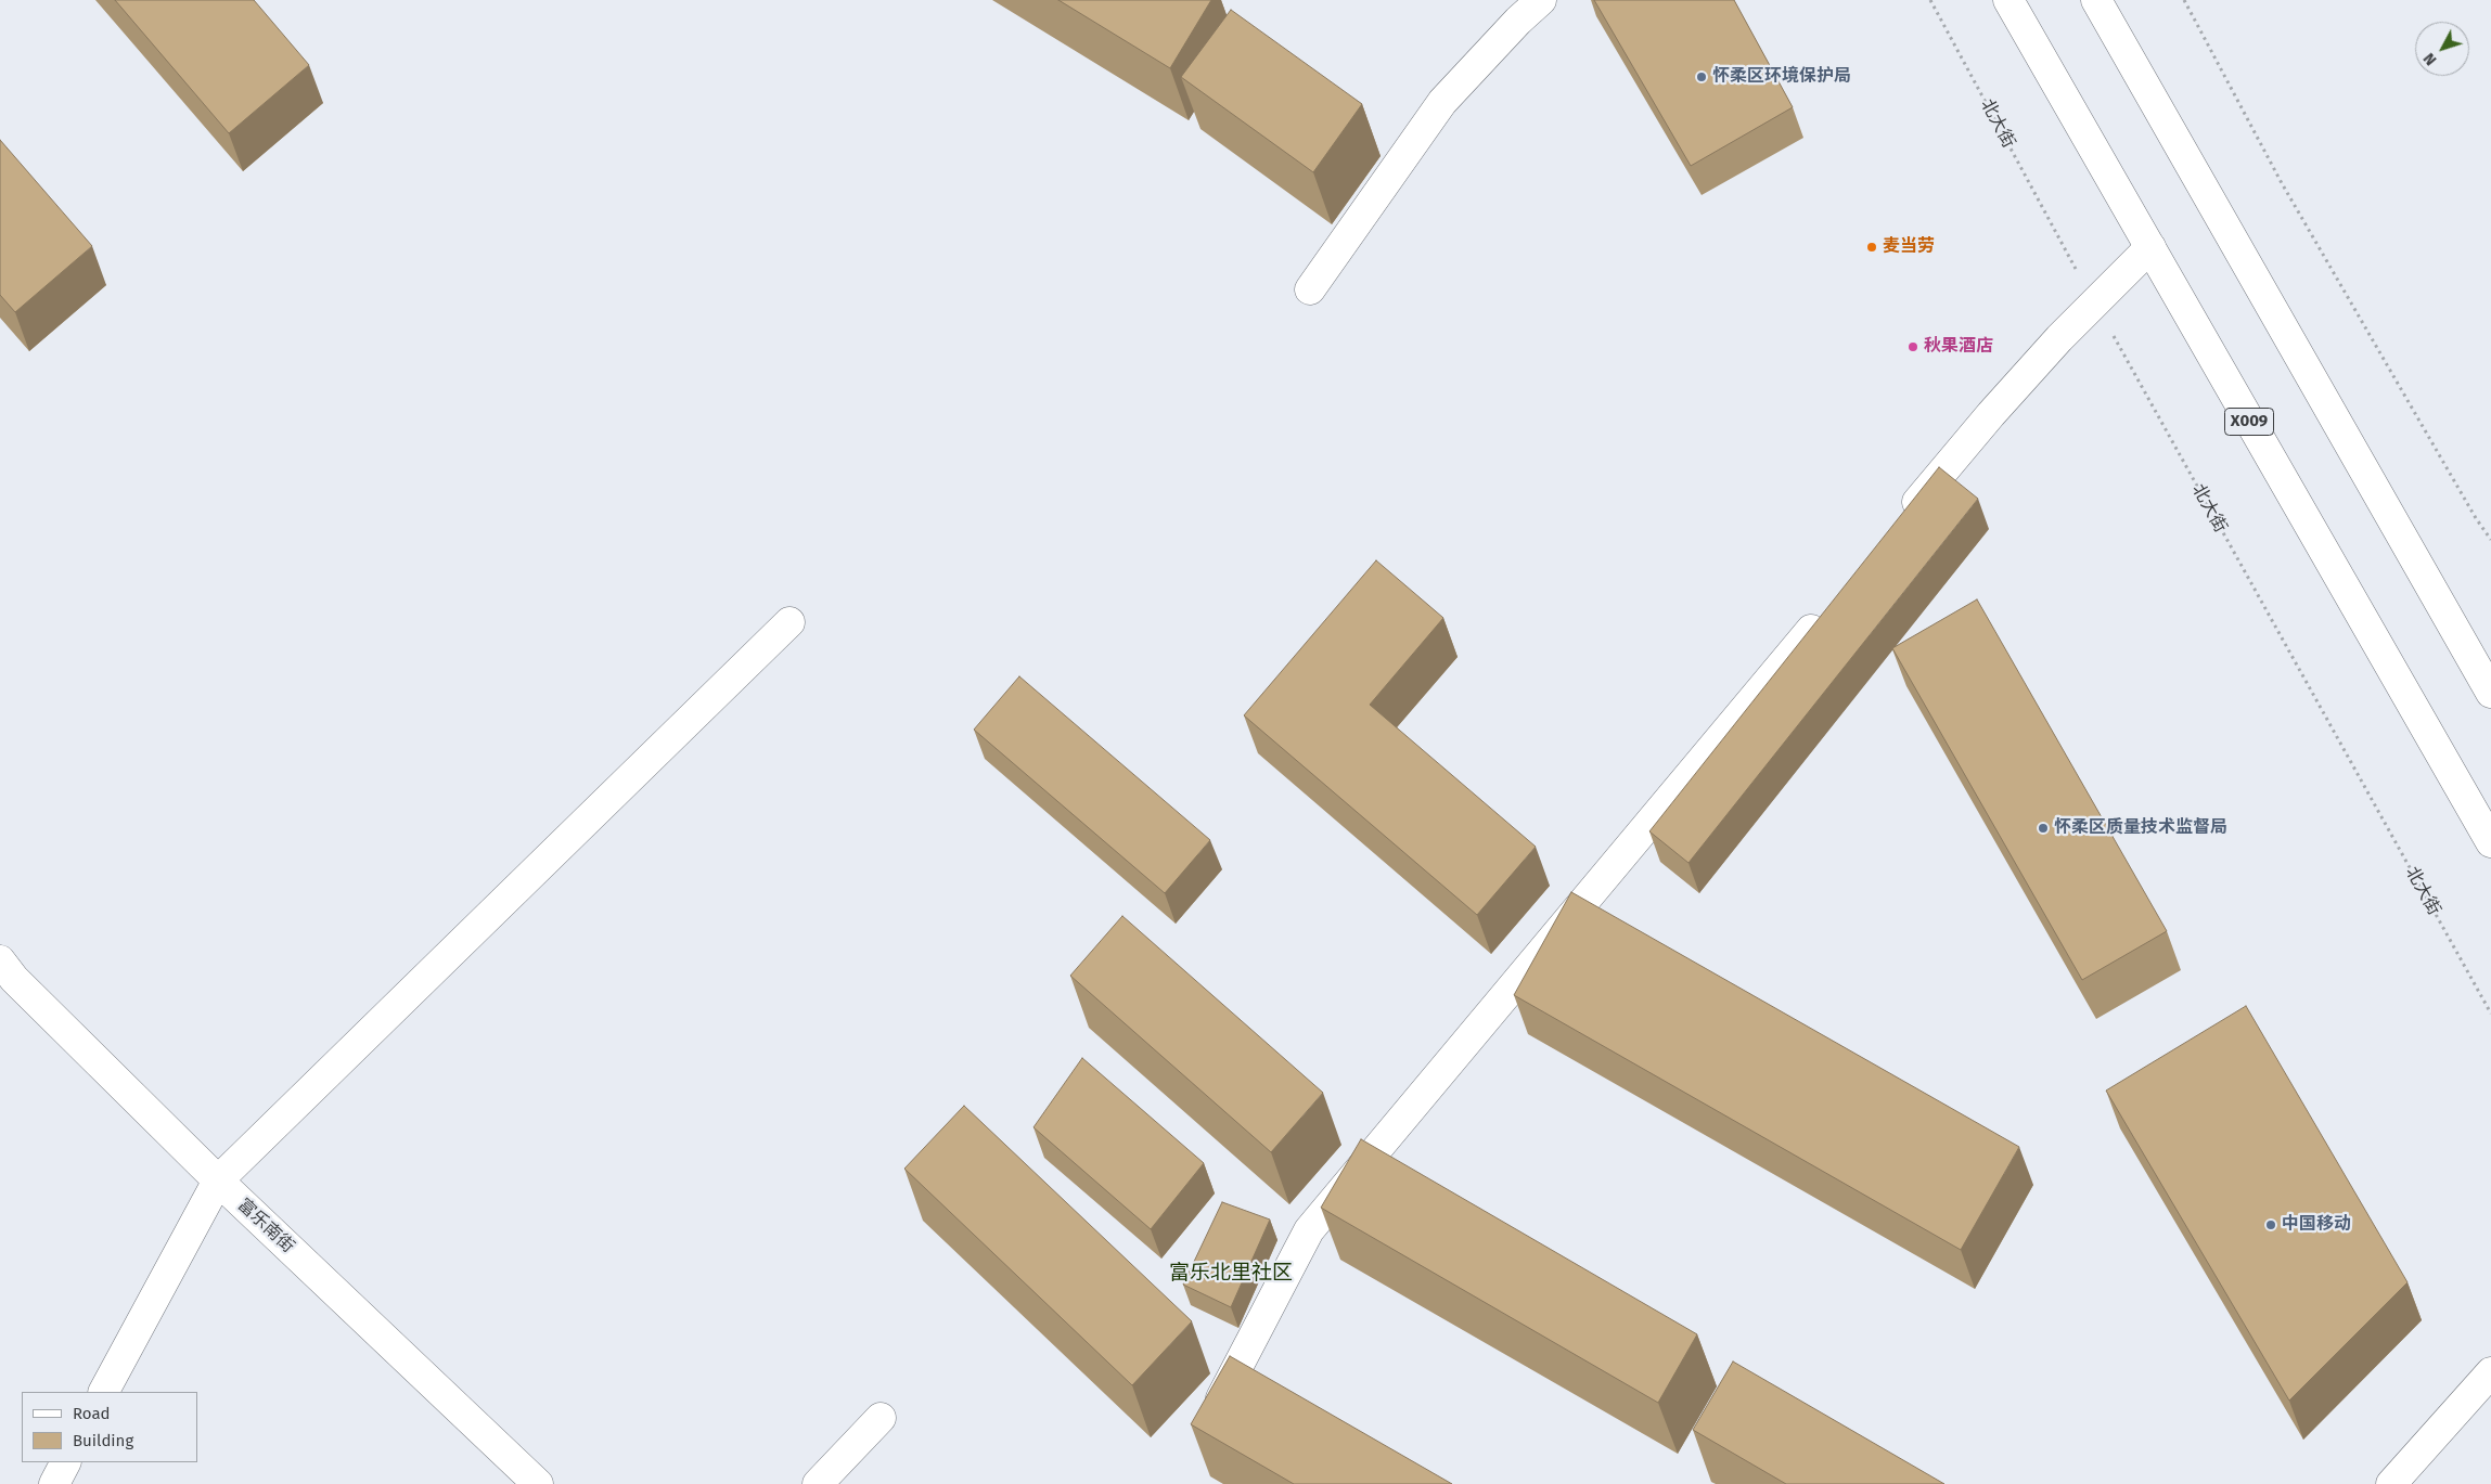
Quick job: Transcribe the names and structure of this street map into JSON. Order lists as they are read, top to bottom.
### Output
{
  "streets": {
    "street": ["X009", "富乐南街"],
    "path": ["北大街"]
  },
  "districts": ["富乐北里社区"],
  "places": [
    "怀柔区环境保护局",
    "麦当劳",
    "秋果酒店",
    "怀柔区质量技术监督局",
    "中国移动"
  ],
  "legend": ["Road", "Building"],
  "north": "bottom left"
}
